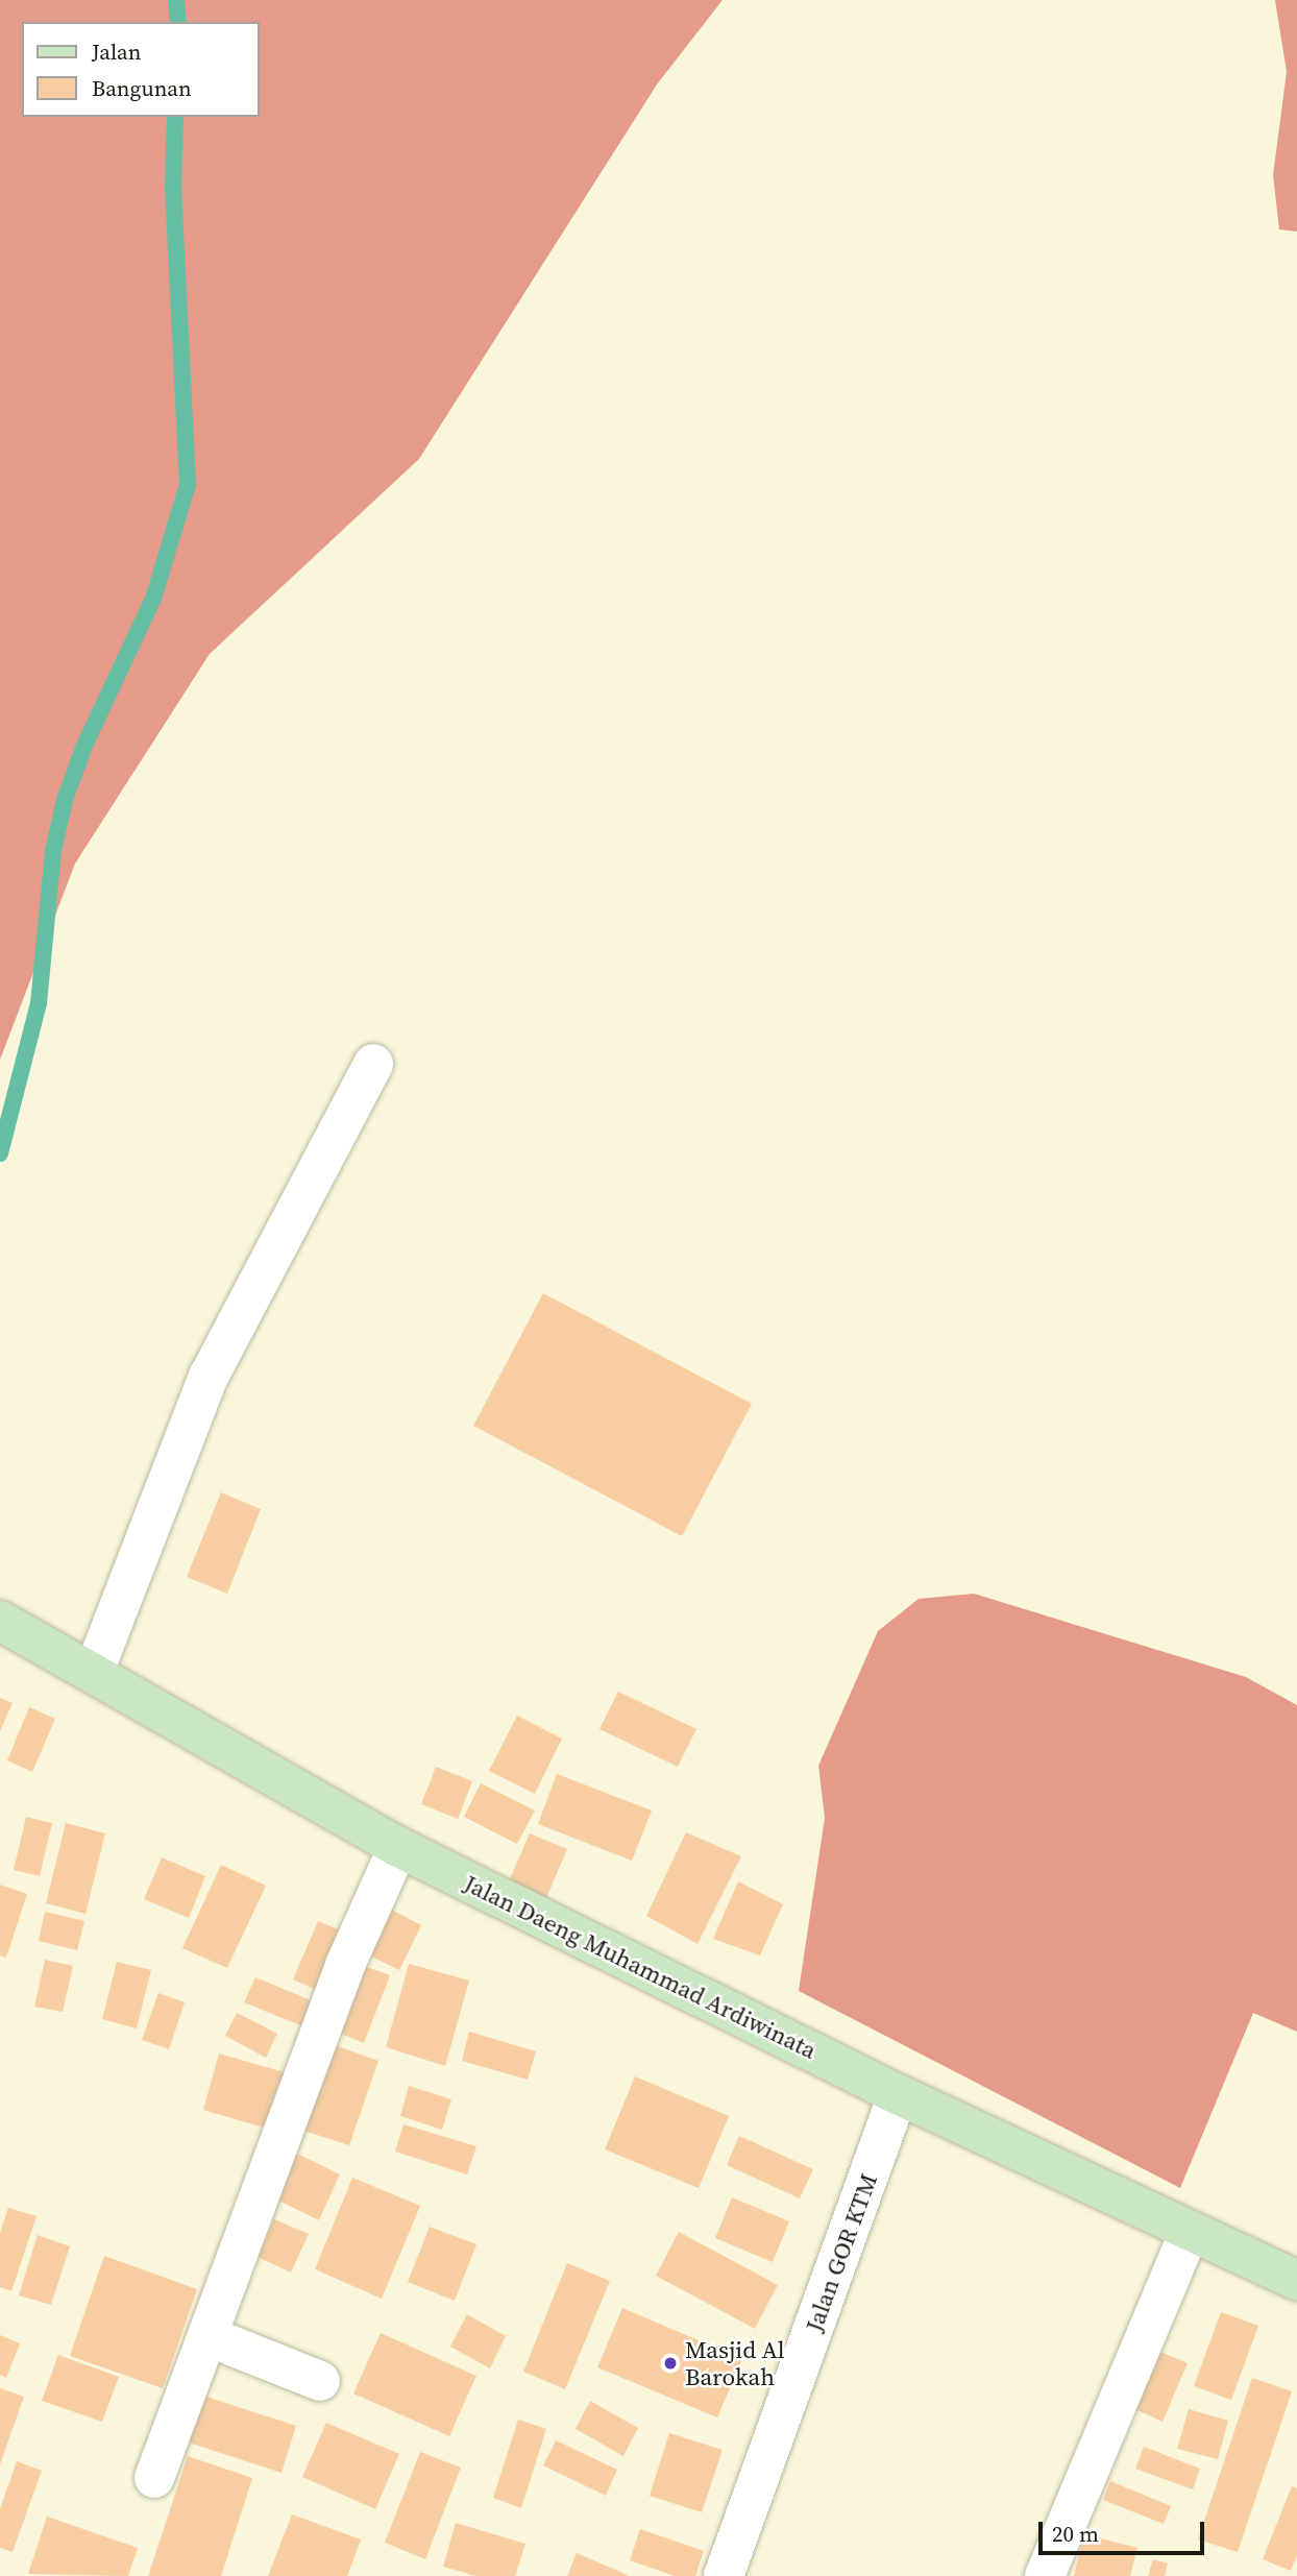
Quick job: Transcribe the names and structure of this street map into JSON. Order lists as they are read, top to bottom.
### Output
{
  "streets": {
    "main road": ["Jalan Daeng Muhammad Ardiwinata"],
    "street": ["Jalan GOR KTM"]
  },
  "crossings": [
    ["Jalan Daeng Muhammad Ardiwinata", "Jalan GOR KTM"]
  ],
  "places": ["Masjid Al Barokah"],
  "legend": ["Jalan", "Bangunan"],
  "scale_bar": "20 m"
}
